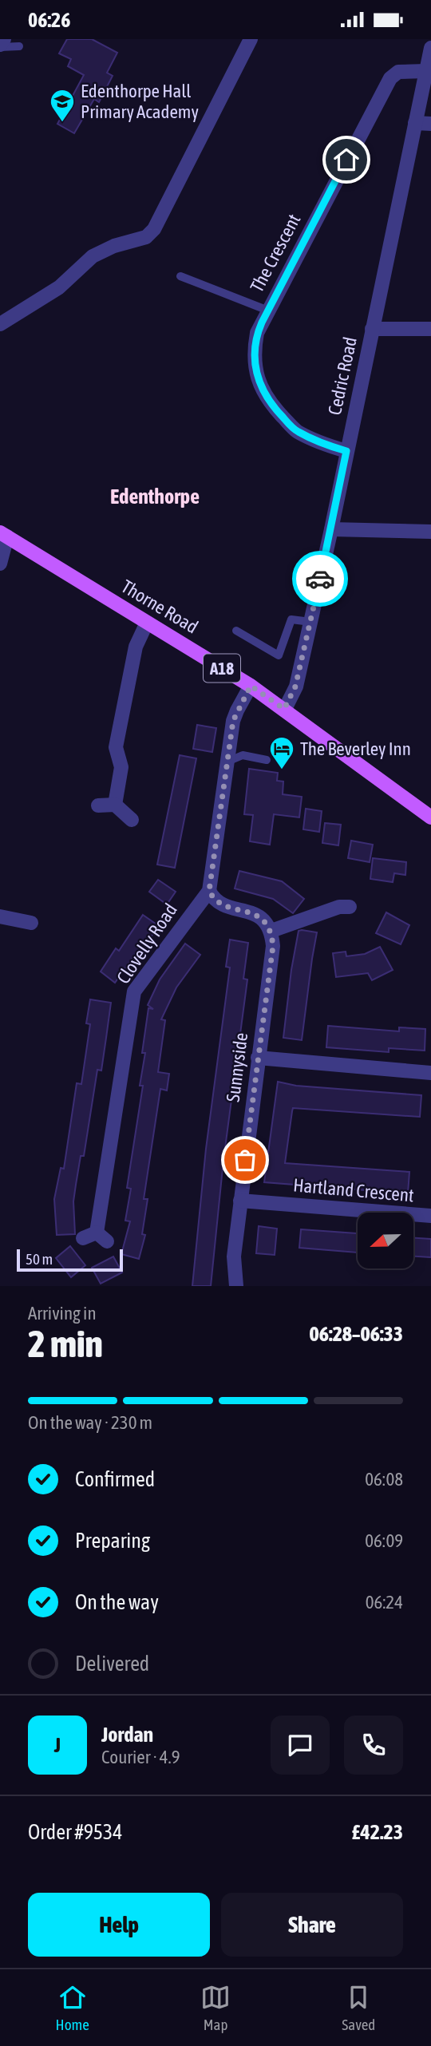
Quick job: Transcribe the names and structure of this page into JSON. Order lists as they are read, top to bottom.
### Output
{
  "streets": {
    "main road": ["Thorne Road", "A18"],
    "street": [
      "The Crescent",
      "Cedric Road",
      "Clovelly Road",
      "Sunnyside",
      "Hartland Crescent"
    ]
  },
  "crossings": [
    ["The Crescent", "Cedric Road"],
    ["Cedric Road", "Thorne Road"],
    ["Thorne Road", "Clovelly Road"],
    ["Sunnyside", "Hartland Crescent"]
  ],
  "districts": ["Edenthorpe"],
  "places": {
    "school or university": ["Edenthorpe Hall Primary Academy"],
    "hotel": ["The Beverley Inn"]
  },
  "scale_bar": "50 m",
  "north": "left",
  "page": {
    "status": "06:26",
    "scale": "50 m",
    "heading": ["2 min", "Arriving in", "06:28–06:33"],
    "panel": [
      "Jordan",
      "Courier · 4.9",
      "Order #9534",
      "£42.23"
    ],
    "bar": "On the way · 230 m",
    "list": [
      ["Confirmed", "06:08"],
      ["Preparing", "06:09"],
      ["On the way", "06:24"],
      "Delivered"
    ],
    "round": "J",
    "buttons": ["Help", "Share"],
    "tabs": ["Home", "Map", "Saved"]
  }
}
